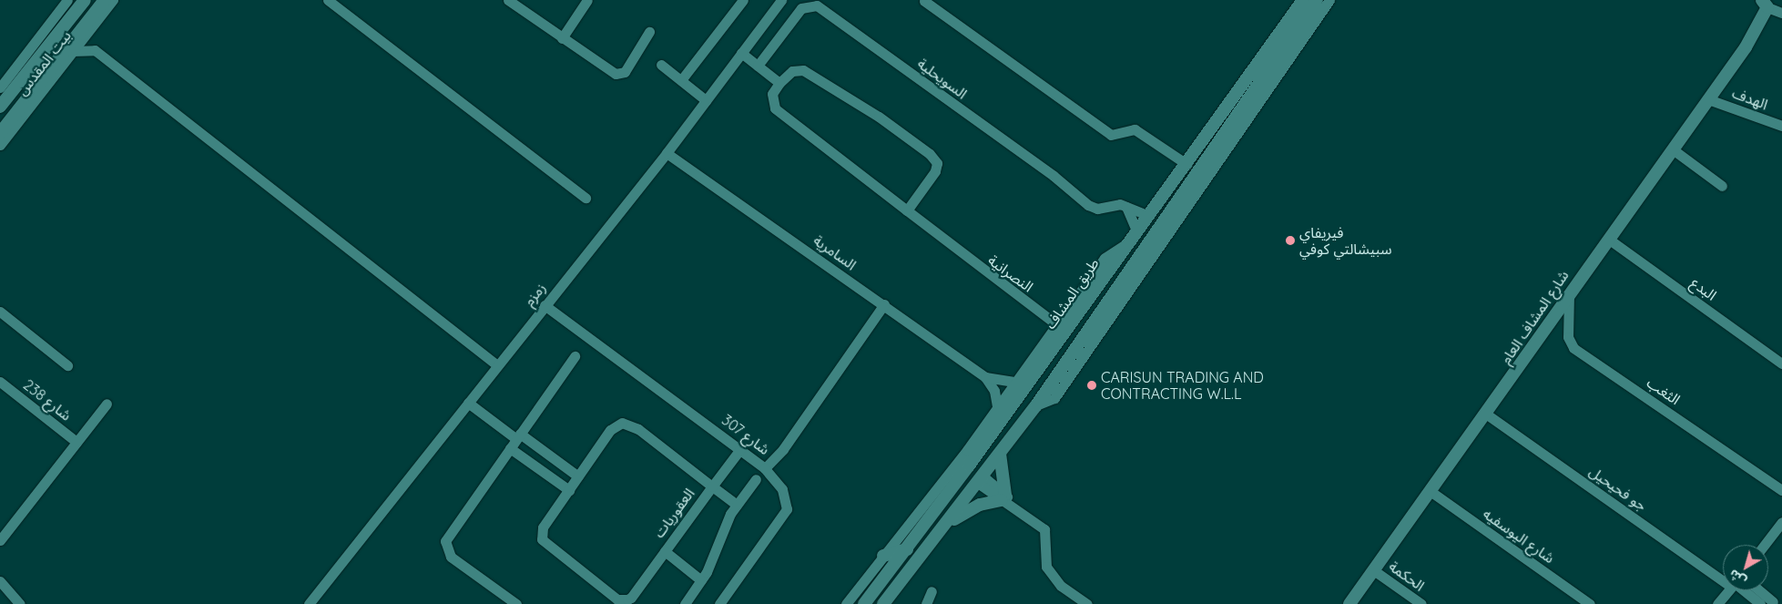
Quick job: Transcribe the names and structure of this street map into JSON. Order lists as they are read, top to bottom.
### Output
{
  "streets": {
    "street": [
      "بيت المقدس",
      "السويحلية",
      "الهدف",
      "السامرية",
      "النصرانية",
      "البدع",
      "طريق المشاف",
      "زمزم",
      "شارع المشاف العام",
      "الثغب",
      "شارع 238",
      "شارع 307",
      "جو فحيحيل",
      "العقوريات",
      "شارع اليوسفيه",
      "الحكمة"
    ]
  },
  "crossings": [
    ["السويحلية", "طريق المشاف"],
    ["الهدف", "شارع المشاف العام"],
    ["السامرية", "زمزم"],
    ["السامرية", "شارع 307"],
    ["البدع", "شارع المشاف العام"],
    ["زمزم", "شارع 307"],
    ["شارع المشاف العام", "الثغب"],
    ["شارع المشاف العام", "جو فحيحيل"],
    ["شارع المشاف العام", "شارع اليوسفيه"],
    ["شارع المشاف العام", "الحكمة"],
    ["شارع 307", "العقوريات"]
  ],
  "places": ["فيريفاي سبيشالتي كوفي", "CARISUN TRADING AND CONTRACTING W.L.L"],
  "north": "bottom left"
}
